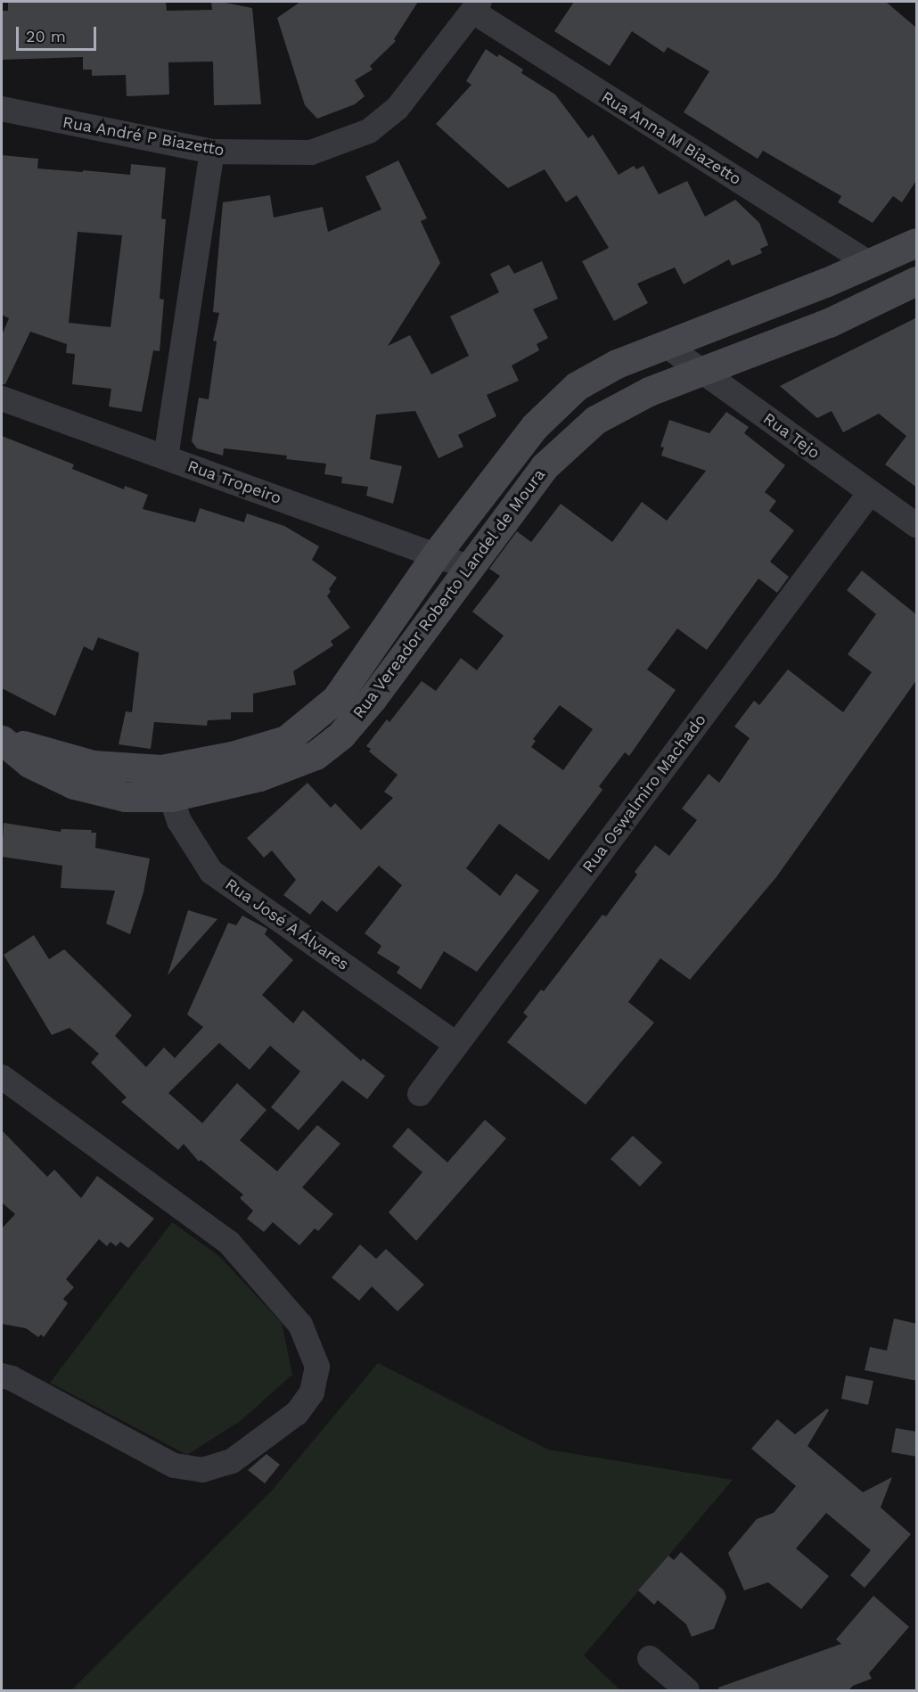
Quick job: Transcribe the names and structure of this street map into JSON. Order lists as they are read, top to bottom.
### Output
{
  "streets": {
    "street": [
      "Rua André P Biazetto",
      "Rua Anna M Biazetto",
      "Rua Tejo",
      "Rua Tropeiro",
      "Rua Vereador Roberto Landel de Moura",
      "Rua Oswalmiro Machado",
      "Rua José A Álvares"
    ]
  },
  "crossings": [
    ["Rua André P Biazetto", "Rua Anna M Biazetto"],
    ["Rua Anna M Biazetto", "Rua Vereador Roberto Landel de Moura"],
    ["Rua Tejo", "Rua Vereador Roberto Landel de Moura"],
    ["Rua Tejo", "Rua Oswalmiro Machado"],
    ["Rua Tropeiro", "Rua Vereador Roberto Landel de Moura"],
    ["Rua Vereador Roberto Landel de Moura", "Rua José A Álvares"],
    ["Rua Oswalmiro Machado", "Rua José A Álvares"]
  ],
  "scale_bar": "20 m"
}
